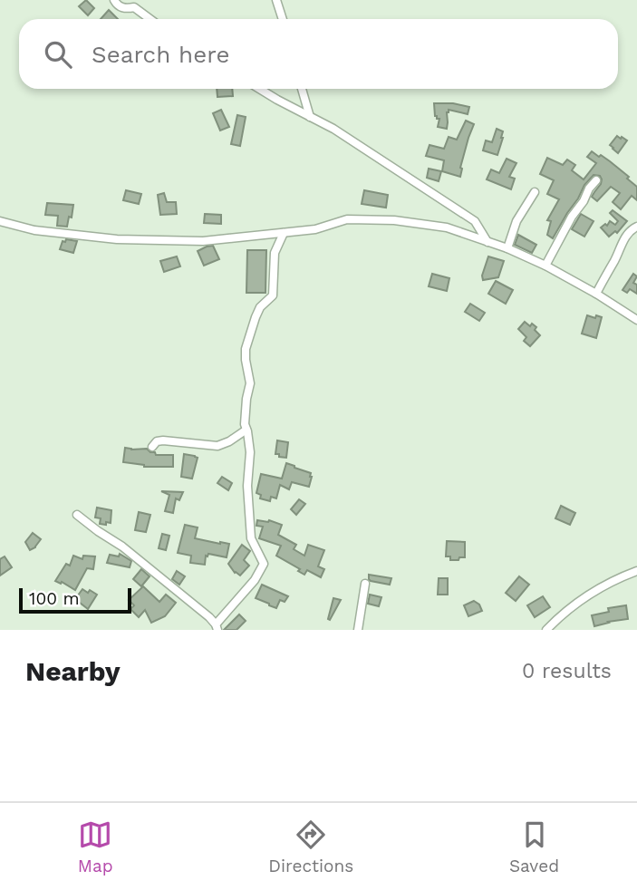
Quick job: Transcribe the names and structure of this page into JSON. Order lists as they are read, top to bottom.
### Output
{
  "scale_bar": "100 m",
  "page": {
    "search": "Search here",
    "scale": "100 m",
    "heading": ["Nearby", "0 results"],
    "nav": ["Map", "Directions", "Saved"]
  }
}
